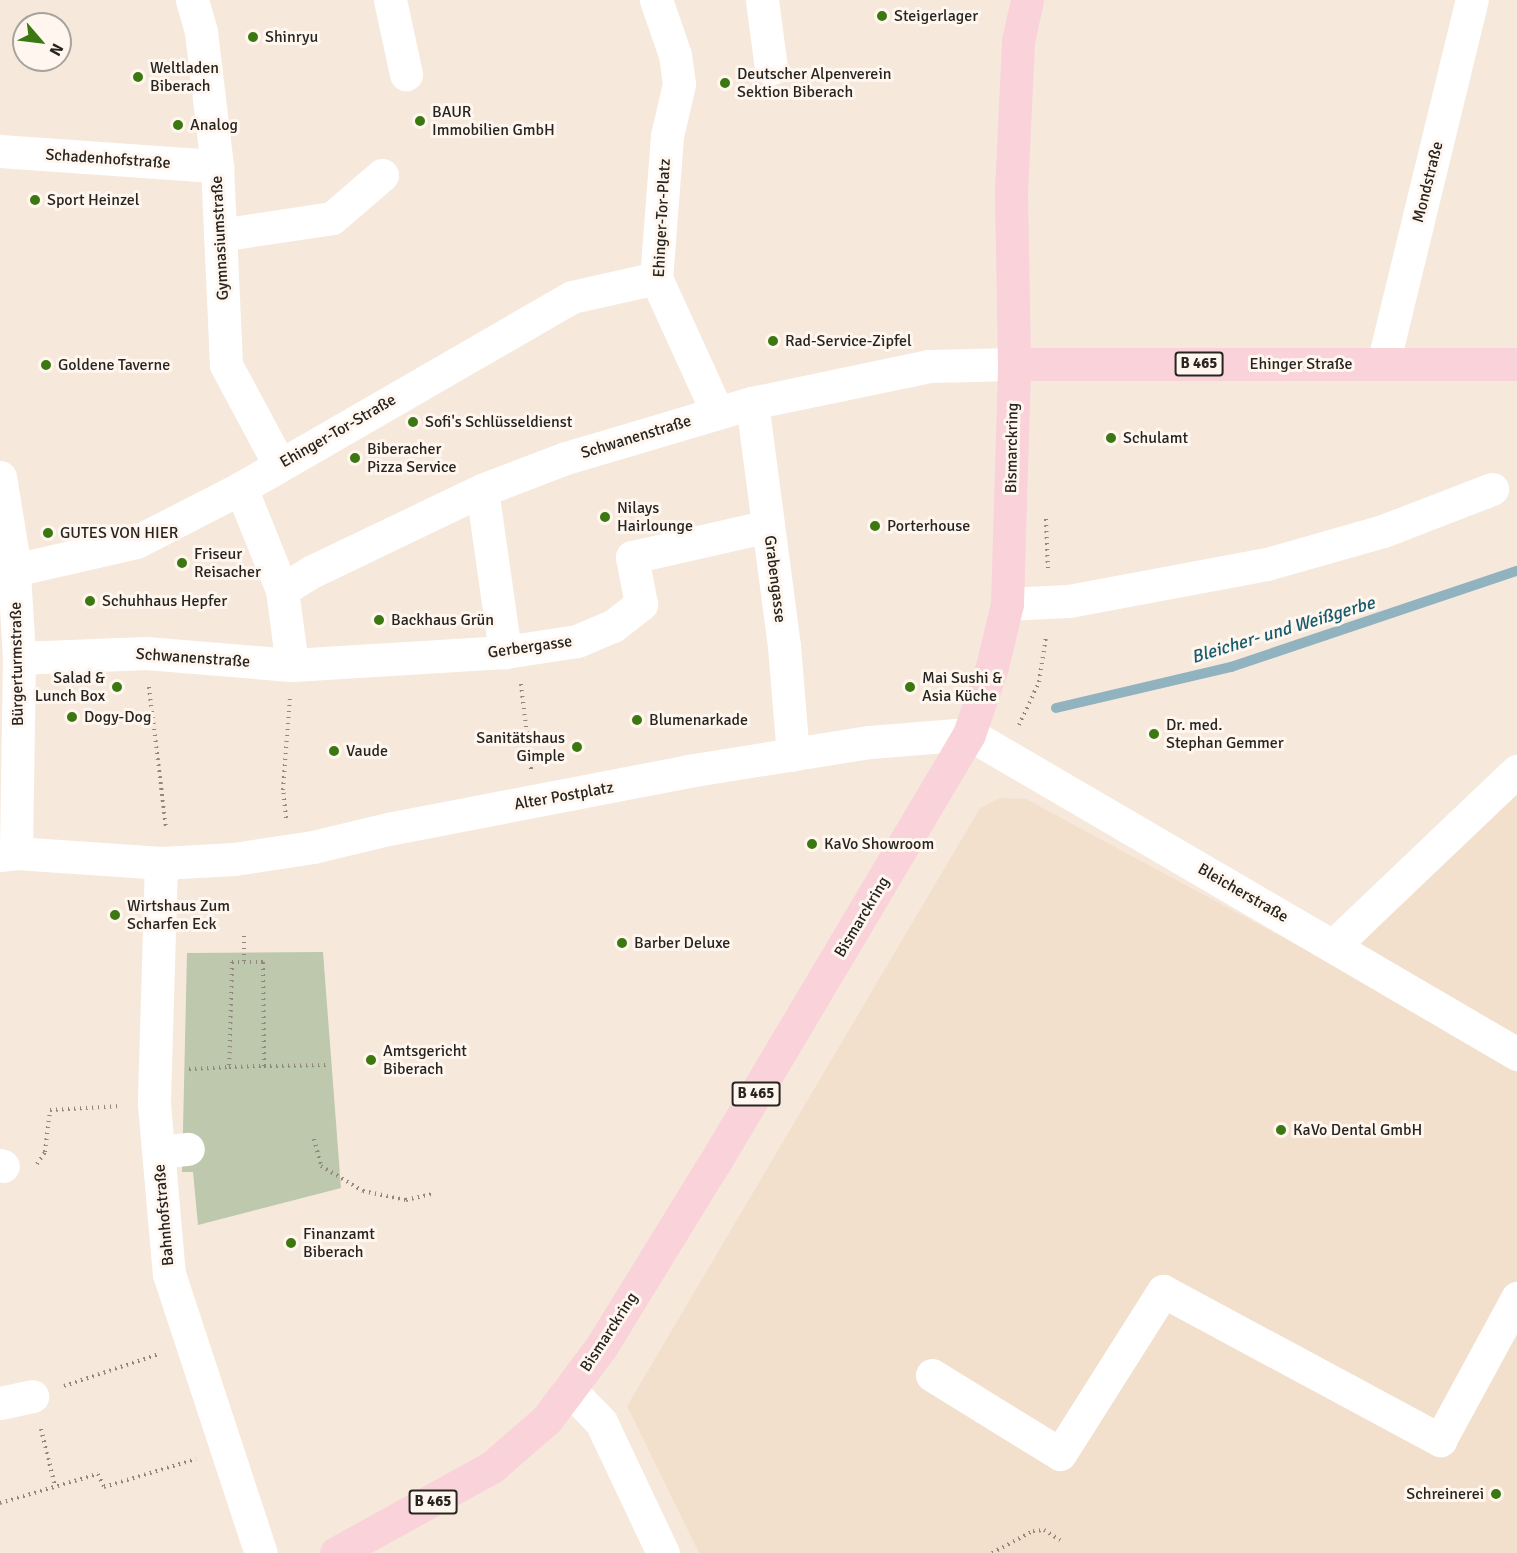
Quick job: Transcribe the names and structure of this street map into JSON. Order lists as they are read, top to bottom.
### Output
{
  "streets": {
    "main road": ["B 465", "Ehinger Straße", "Bismarckring"],
    "street": [
      "Schadenhofstraße",
      "Mondstraße",
      "Ehinger-Tor-Platz",
      "Gymnasiumstraße",
      "Ehinger-Tor-Straße",
      "Schwanenstraße",
      "Grabengasse",
      "Gerbergasse",
      "Bürgerturmstraße",
      "Alter Postplatz",
      "Bleicherstraße",
      "Bahnhofstraße"
    ]
  },
  "crossings": [
    ["Schadenhofstraße", "Gymnasiumstraße"],
    ["Mondstraße", "Ehinger Straße"],
    ["Ehinger-Tor-Platz", "Ehinger-Tor-Straße"],
    ["Ehinger-Tor-Platz", "Schwanenstraße"],
    ["Gymnasiumstraße", "Ehinger-Tor-Straße"],
    ["Ehinger Straße", "Schwanenstraße"],
    ["Ehinger Straße", "Bismarckring"],
    ["Ehinger-Tor-Straße", "Bürgerturmstraße"],
    ["Schwanenstraße", "Bismarckring"],
    ["Schwanenstraße", "Grabengasse"],
    ["Schwanenstraße", "Gerbergasse"],
    ["Schwanenstraße", "Bürgerturmstraße"],
    ["Bismarckring", "Alter Postplatz"],
    ["Bismarckring", "Bleicherstraße"],
    ["Grabengasse", "Gerbergasse"],
    ["Grabengasse", "Alter Postplatz"],
    ["Bürgerturmstraße", "Alter Postplatz"],
    ["Bürgerturmstraße", "Bahnhofstraße"],
    ["Alter Postplatz", "Bleicherstraße"],
    ["Alter Postplatz", "Bahnhofstraße"]
  ],
  "water": ["Bleicher- und Weißgerbe"],
  "places": [
    "Steigerlager",
    "Shinryu",
    "Weltladen Biberach",
    "Deutscher Alpenverein Sektion Biberach",
    "BAUR Immobilien GmbH",
    "Analog",
    "Sport Heinzel",
    "Rad-Service-Zipfel",
    "Goldene Taverne",
    "Sofi's Schlüsseldienst",
    "Schulamt",
    "Biberacher Pizza Service",
    "Nilays Hairlounge",
    "Porterhouse",
    "GUTES VON HIER",
    "Friseur Reisacher",
    "Schuhhaus Hepfer",
    "Backhaus Grün",
    "Salad & Lunch Box",
    "Mai Sushi & Asia Küche",
    "Dogy-Dog",
    "Blumenarkade",
    "Dr. med. Stephan Gemmer",
    "Sanitätshaus Gimple",
    "Vaude",
    "KaVo Showroom",
    "Wirtshaus Zum Scharfen Eck",
    "Barber Deluxe",
    "Amtsgericht Biberach",
    "KaVo Dental GmbH",
    "Finanzamt Biberach",
    "Schreinerei"
  ],
  "north": "bottom right"
}
